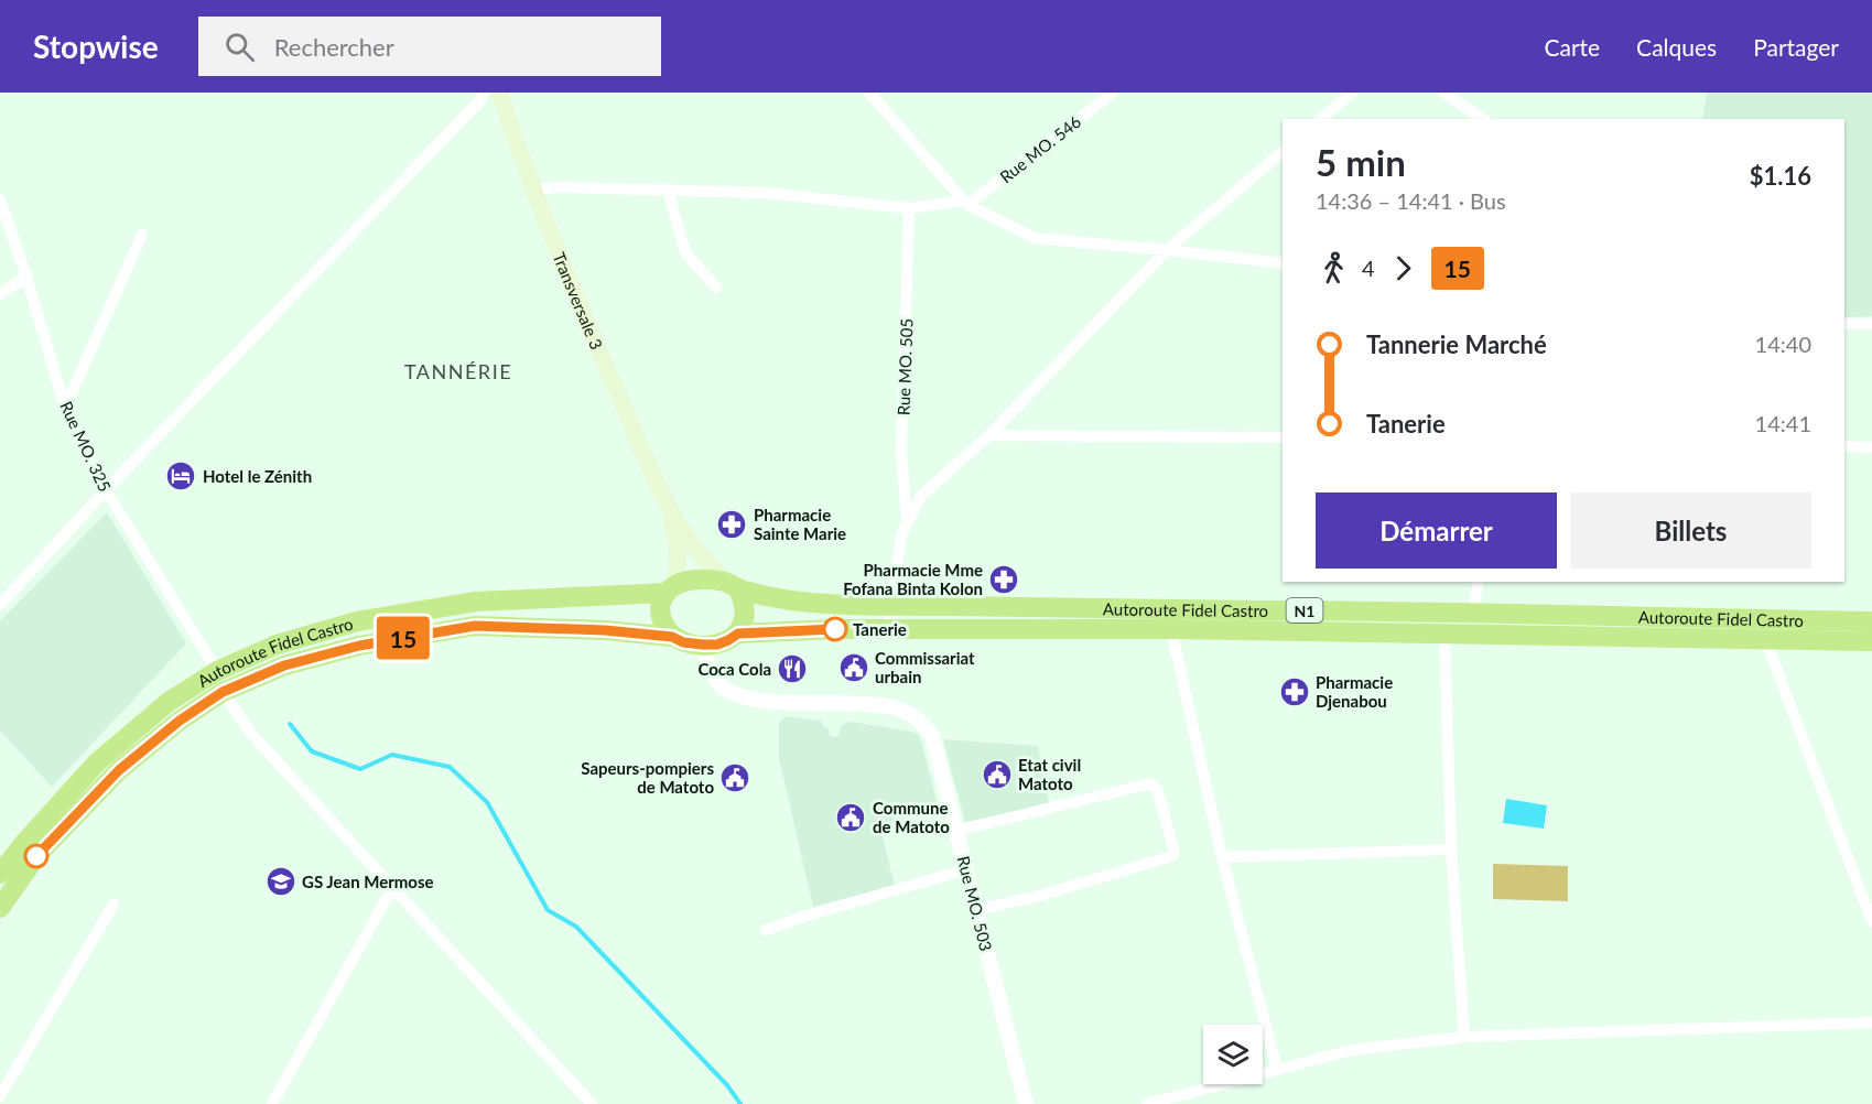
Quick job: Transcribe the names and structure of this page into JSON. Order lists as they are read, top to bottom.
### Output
{
  "streets": {
    "highway": ["Autoroute Fidel Castro", "N1"],
    "main road": ["Transversale 3"],
    "street": [
      "Rue MO. 546",
      "Rue MO. 505",
      "Rue MO. 325",
      "Rue MO. 503"
    ]
  },
  "crossings": [
    ["Transversale 3", "Autoroute Fidel Castro"],
    ["Transversale 3", "Rue MO. 503"],
    ["Rue MO. 325", "Autoroute Fidel Castro"],
    ["Autoroute Fidel Castro", "Rue MO. 503"]
  ],
  "districts": ["TANNÉRIE"],
  "places": {
    "hotel": ["Hotel le Zénith"],
    "pharmacy": ["Pharmacie Sainte Marie", "Pharmacie Mme Fofana Binta Kolon", "Pharmacie Djenabou"],
    "other": ["Tanerie"],
    "public building": [
      "Commissariat urbain",
      "Etat civil Matoto",
      "Sapeurs-pompiers de Matoto",
      "Commune de Matoto"
    ],
    "restaurant": ["Coca Cola"],
    "school or university": ["GS Jean Mermose"]
  },
  "lines": ["bus line 15"],
  "page": {
    "header": "Stopwise",
    "search": "Rechercher",
    "nav": ["Carte", "Calques", "Partager"],
    "on_map": "15",
    "heading": ["5 min", "14:36 – 14:41 · Bus", "$1.16"],
    "legs": ["4", "15"],
    "list": [
      {
        "name": "Tannerie Marché",
        "value": "14:40"
      },
      {
        "name": "Tanerie",
        "value": "14:41"
      }
    ],
    "buttons": ["Démarrer", "Billets"]
  }
}
